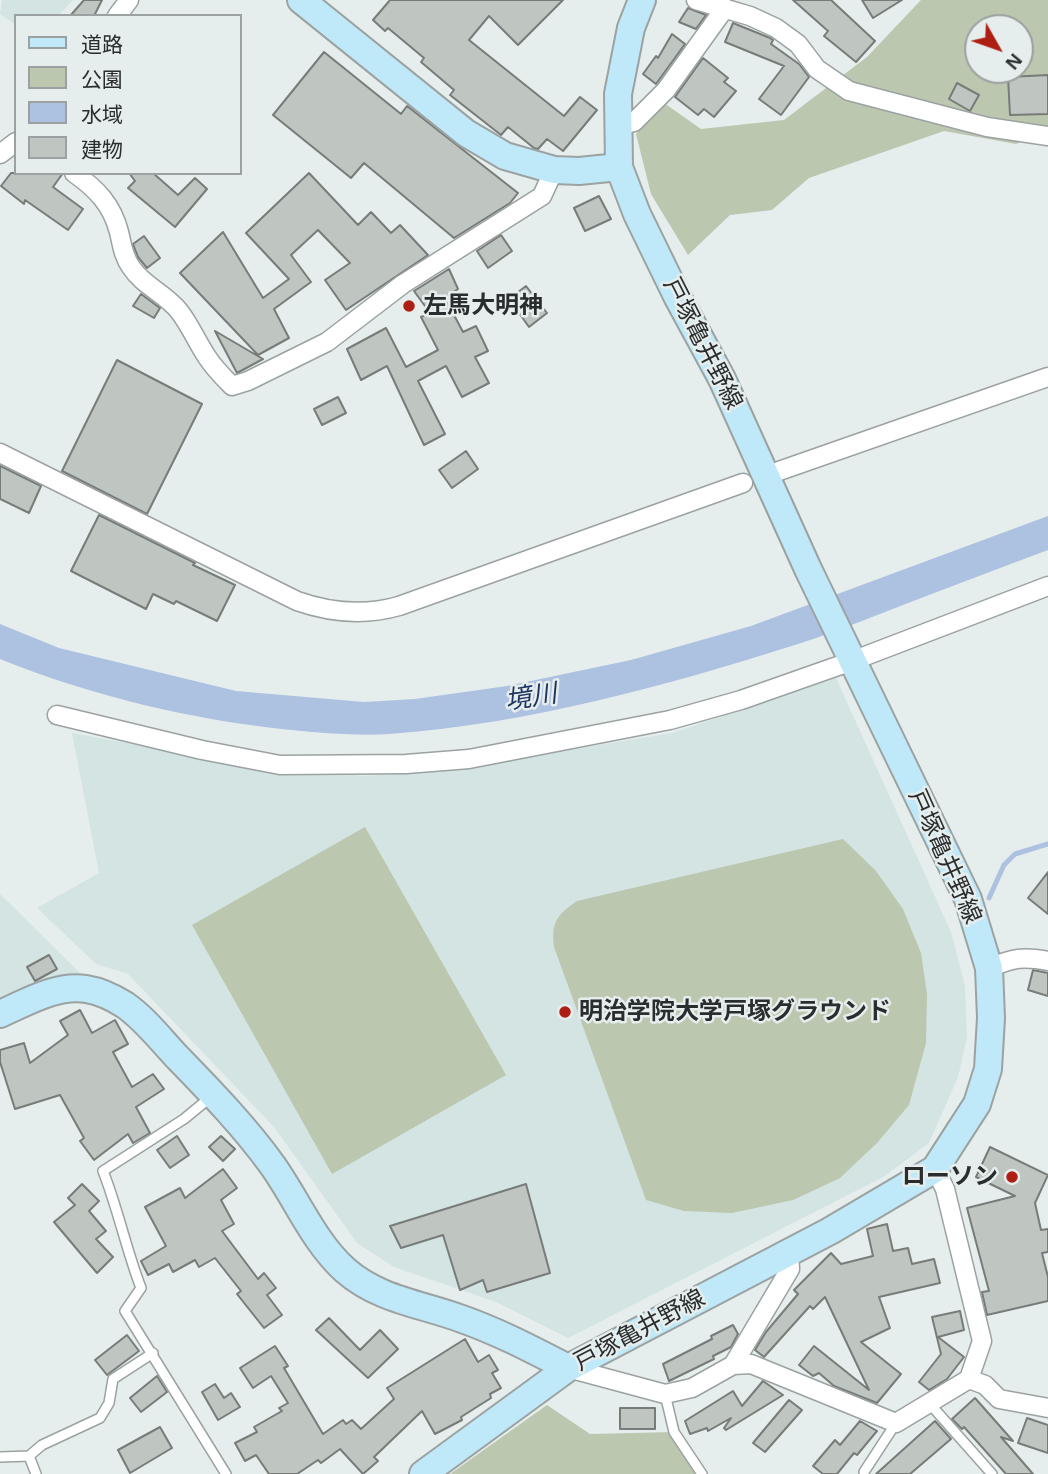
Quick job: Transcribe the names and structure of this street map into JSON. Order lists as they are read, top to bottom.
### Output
{
  "streets": {
    "main road": ["戸塚亀井野線"]
  },
  "water": ["境川"],
  "places": ["左馬大明神", "明治学院大学戸塚グラウンド", "ローソン"],
  "legend": [
    "道路",
    "公園",
    "水域",
    "建物"
  ],
  "north": "bottom right"
}
